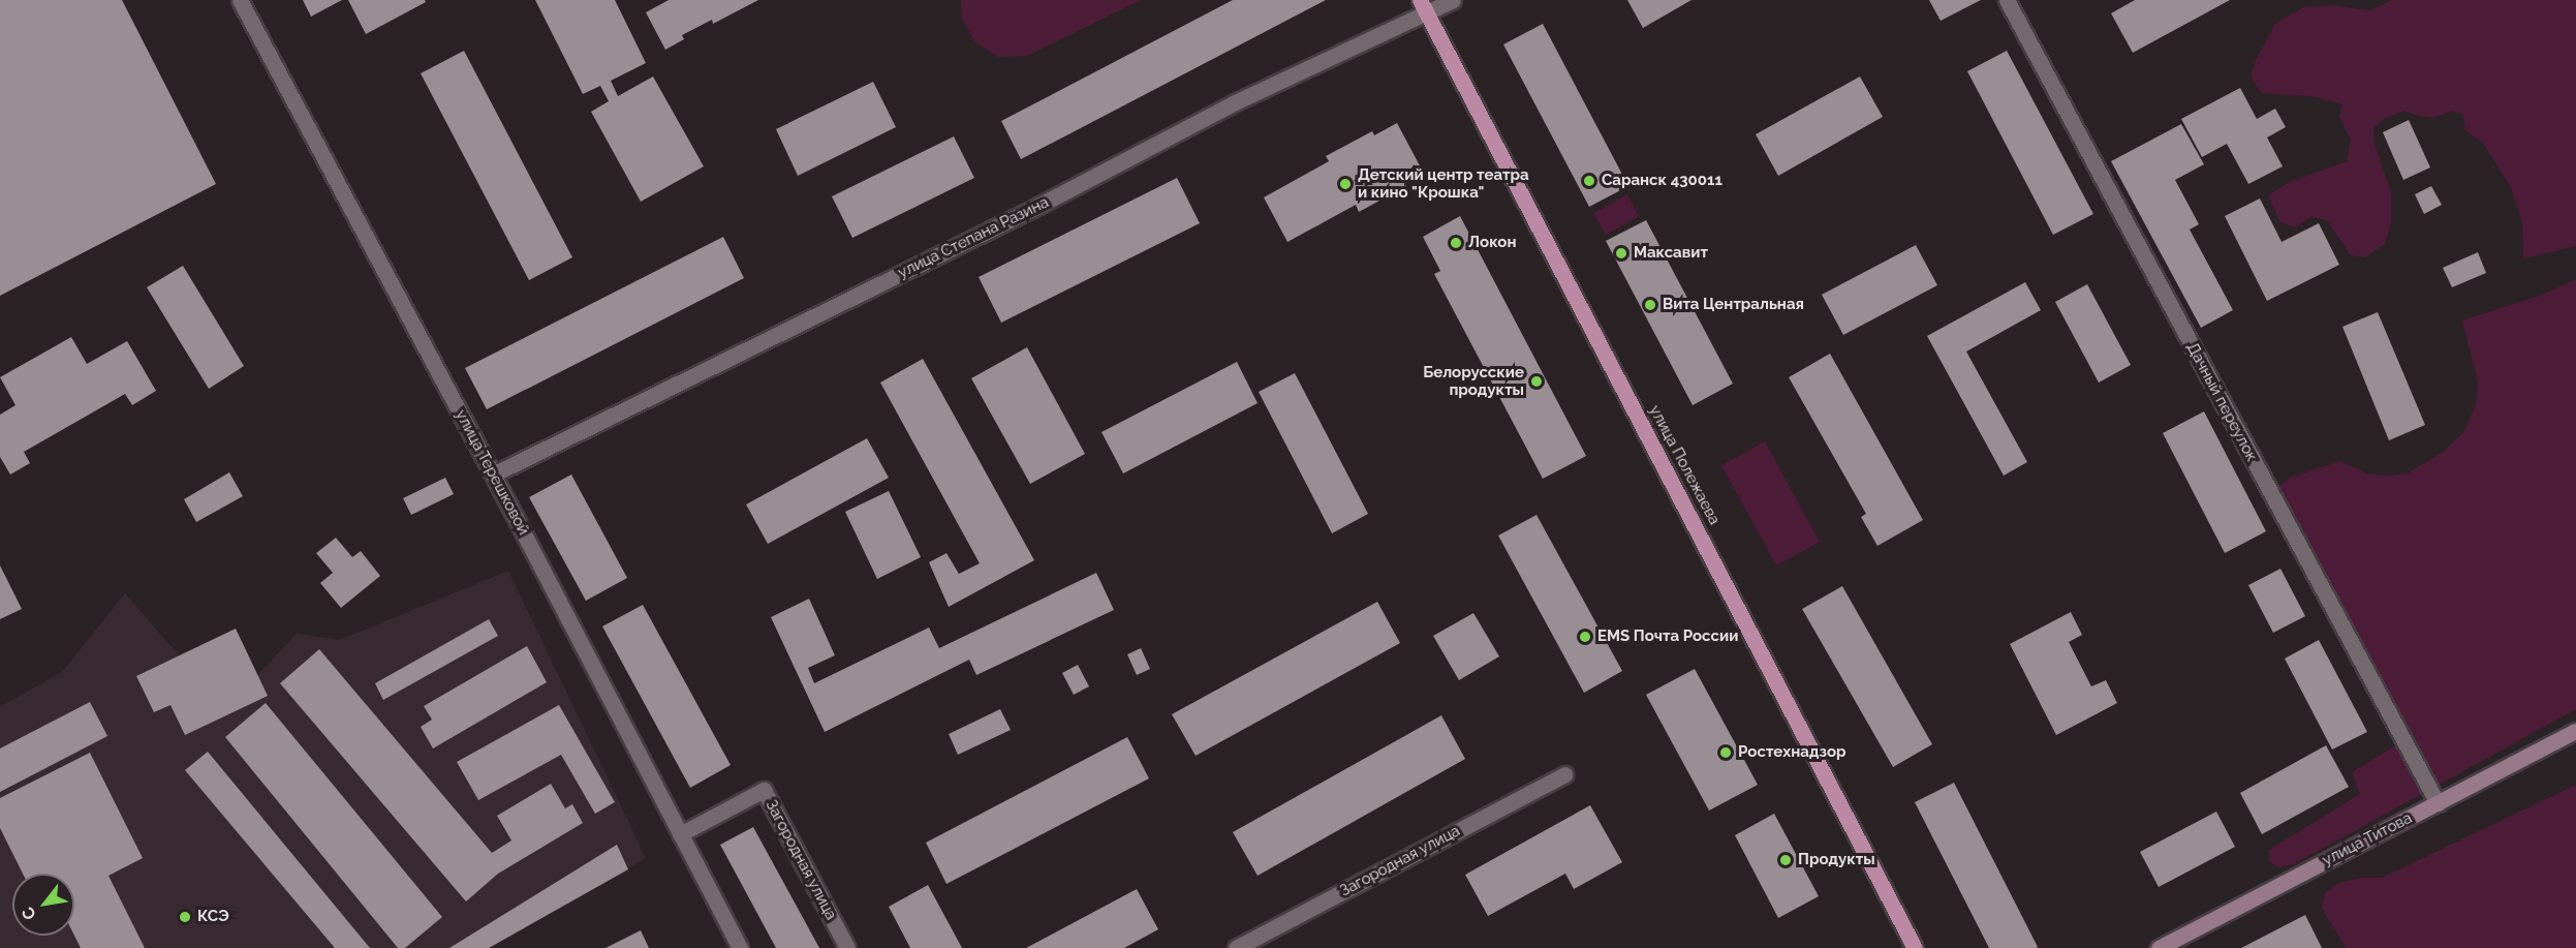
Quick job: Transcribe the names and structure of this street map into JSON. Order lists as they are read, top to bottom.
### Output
{
  "streets": {
    "main road": ["улица Полежаева", "улица Титова"],
    "street": [
      "улица Степана Разина",
      "Дачный переулок",
      "улица Терешковой",
      "Загородная улица"
    ]
  },
  "crossings": [
    ["улица Степана Разина", "улица Полежаева"],
    ["улица Степана Разина", "улица Терешковой"],
    ["Дачный переулок", "улица Титова"],
    ["улица Терешковой", "Загородная улица"]
  ],
  "places": [
    "Саранск 430011",
    "Детский центр театра и кино \"Крошка\"",
    "Локон",
    "Максавит",
    "Вита Центральная",
    "Белорусские продукты",
    "EMS Почта России",
    "Ростехнадзор",
    "Продукты",
    "КСЭ"
  ],
  "north": "bottom left"
}
